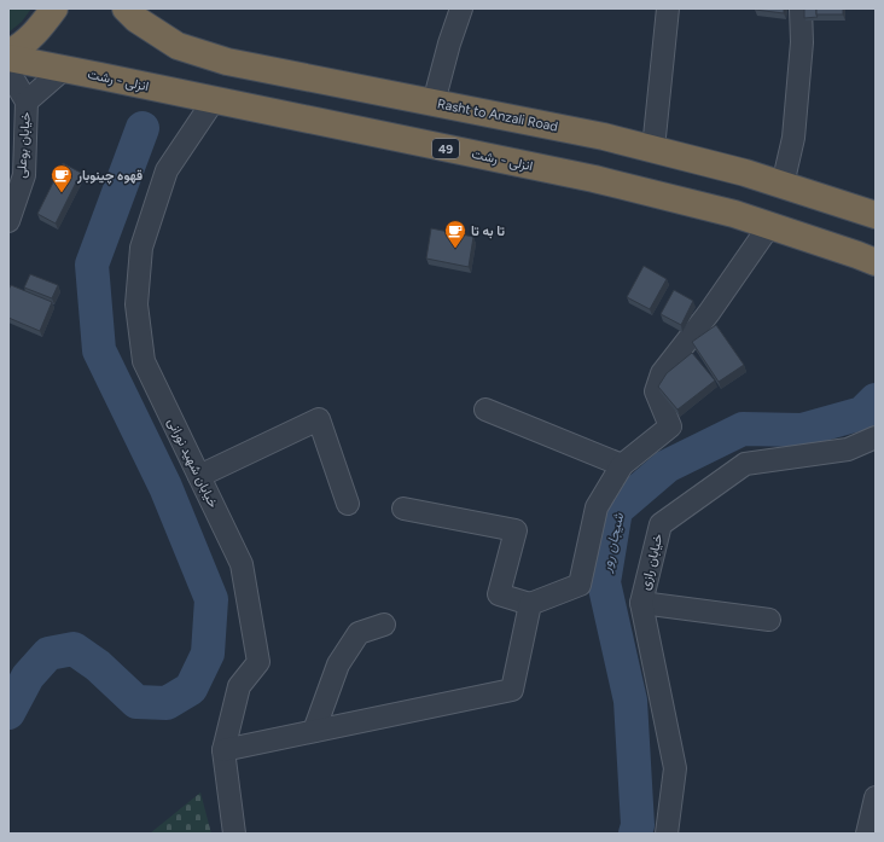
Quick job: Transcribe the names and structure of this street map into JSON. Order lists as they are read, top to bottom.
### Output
{
  "streets": {
    "highway": ["انزلی - رشت", "Rasht to Anzali Road", "49"],
    "street": ["خیابان بوعلی", "خیابان شهید نورانی", "خیابان رازی"]
  },
  "crossings": [
    ["انزلی - رشت", "خیابان شهید نورانی"]
  ],
  "water": ["شیجان رور"],
  "places": {
    "cafe": ["قهوه چینوبار", "تا به تا"]
  }
}
